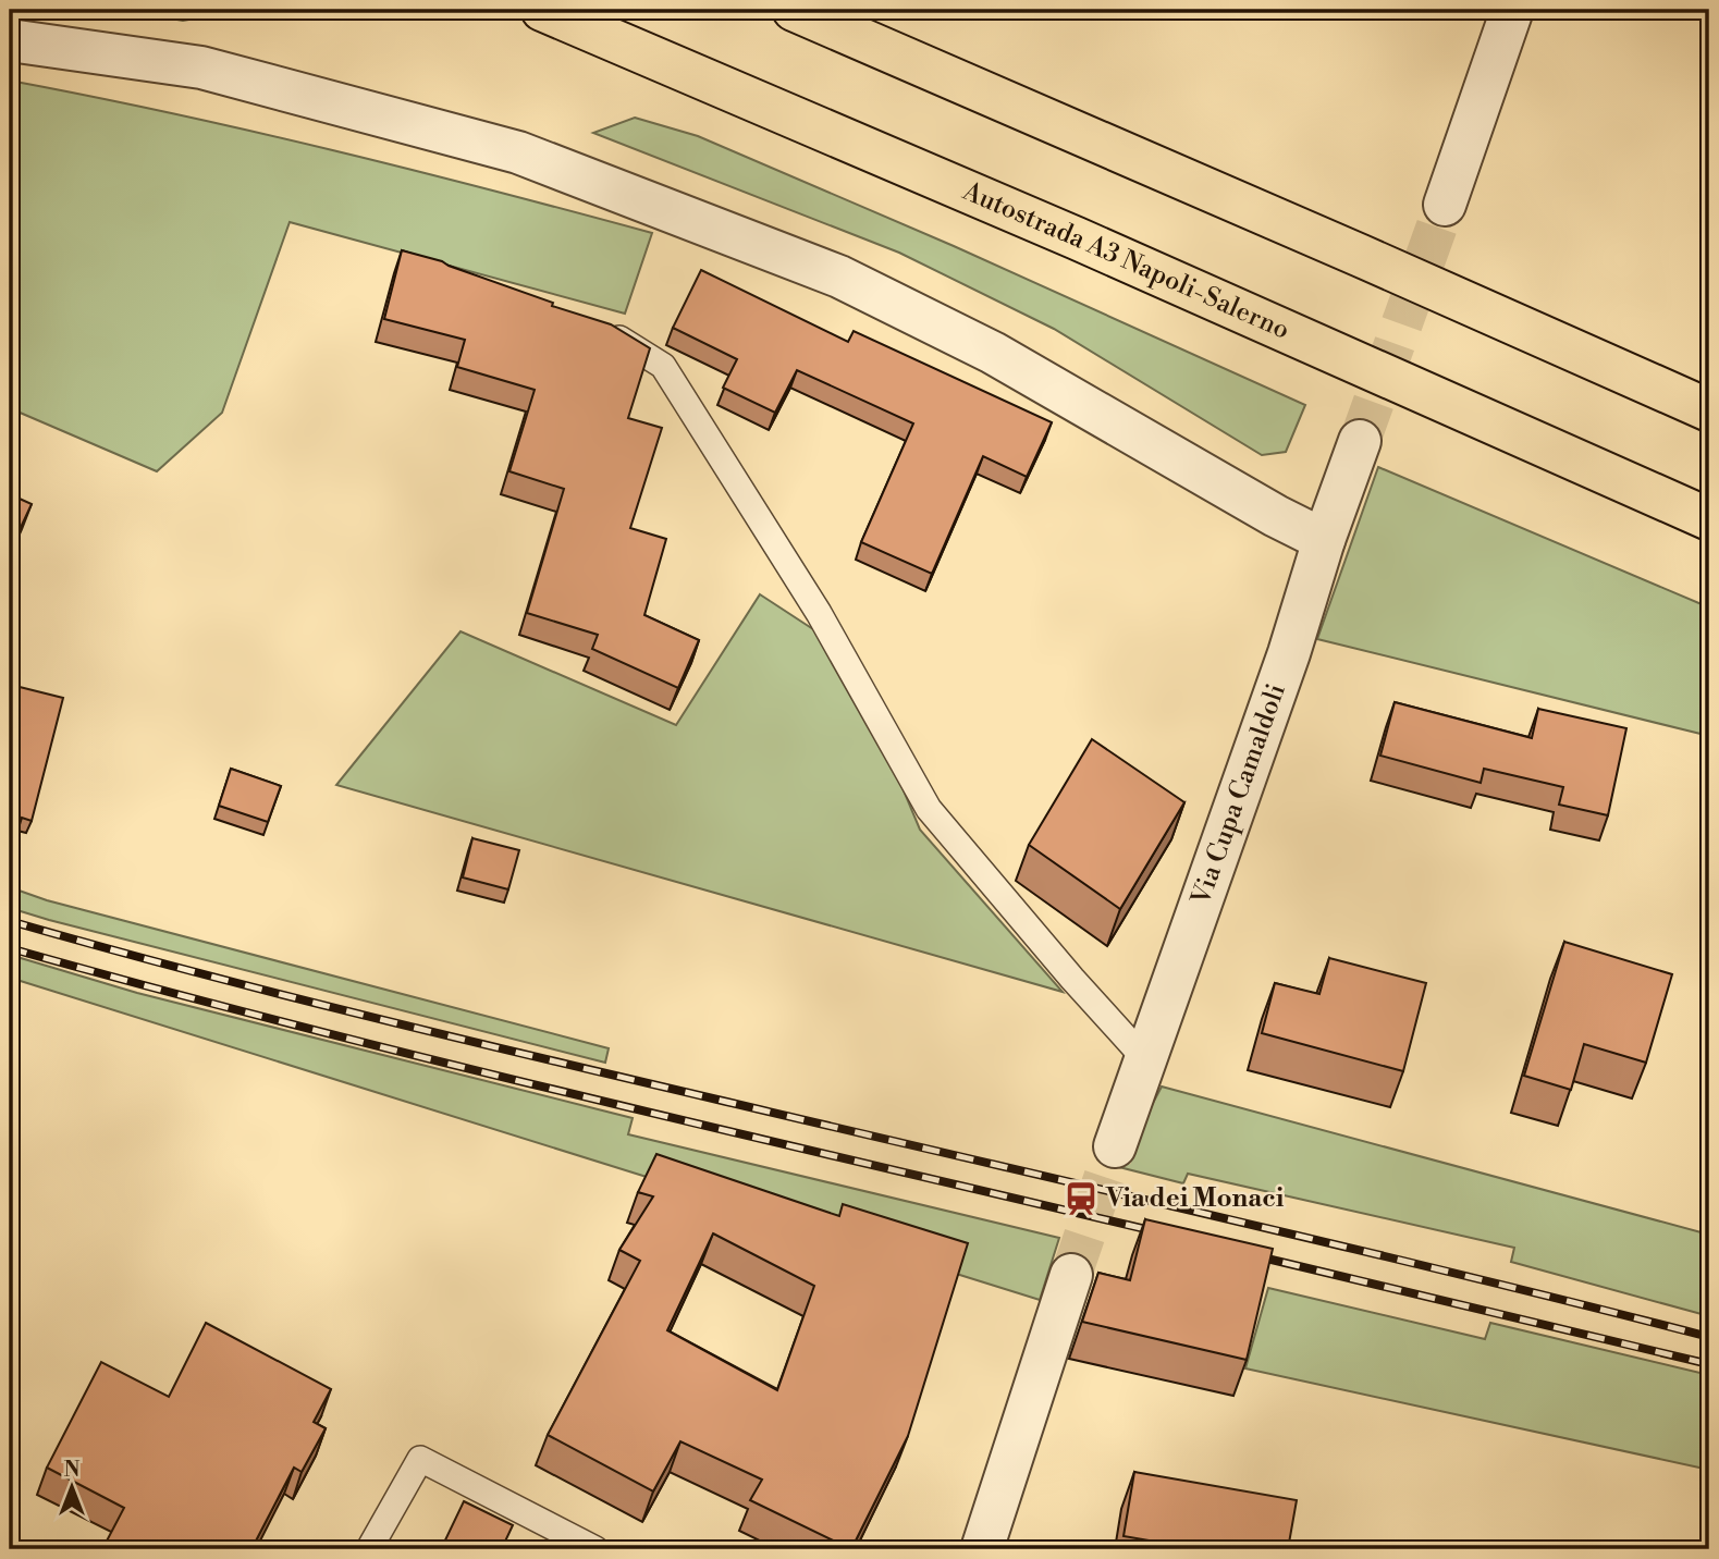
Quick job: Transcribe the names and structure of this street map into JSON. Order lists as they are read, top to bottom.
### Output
{
  "streets": {
    "highway": ["Autostrada A3 Napoli-Salerno"],
    "street": ["Via Cupa Camaldoli"]
  },
  "places": {
    "station": ["Via dei Monaci"]
  },
  "north": "top"
}
